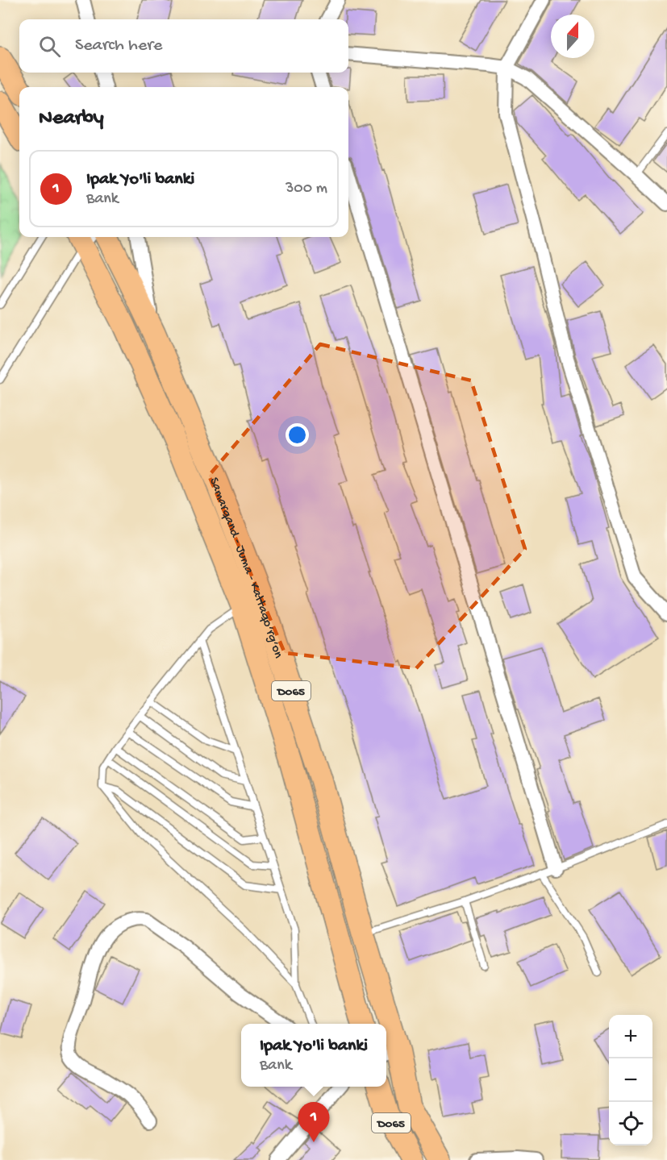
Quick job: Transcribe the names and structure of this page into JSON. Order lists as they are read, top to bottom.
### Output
{
  "streets": {
    "main road": ["Samarqand - Juma - Kattaqo‘rg‘on", "D065"]
  },
  "north": "top",
  "page": {
    "search": "Search here",
    "heading": "Nearby",
    "list": [
      {
        "mark": "1",
        "name": "Ipak Yo'li banki",
        "note": "Bank",
        "value": "300 m"
      }
    ],
    "map_buttons": ["+", "−"],
    "popup": ["Ipak Yo'li banki", "Bank"],
    "pins": "1"
  }
}
